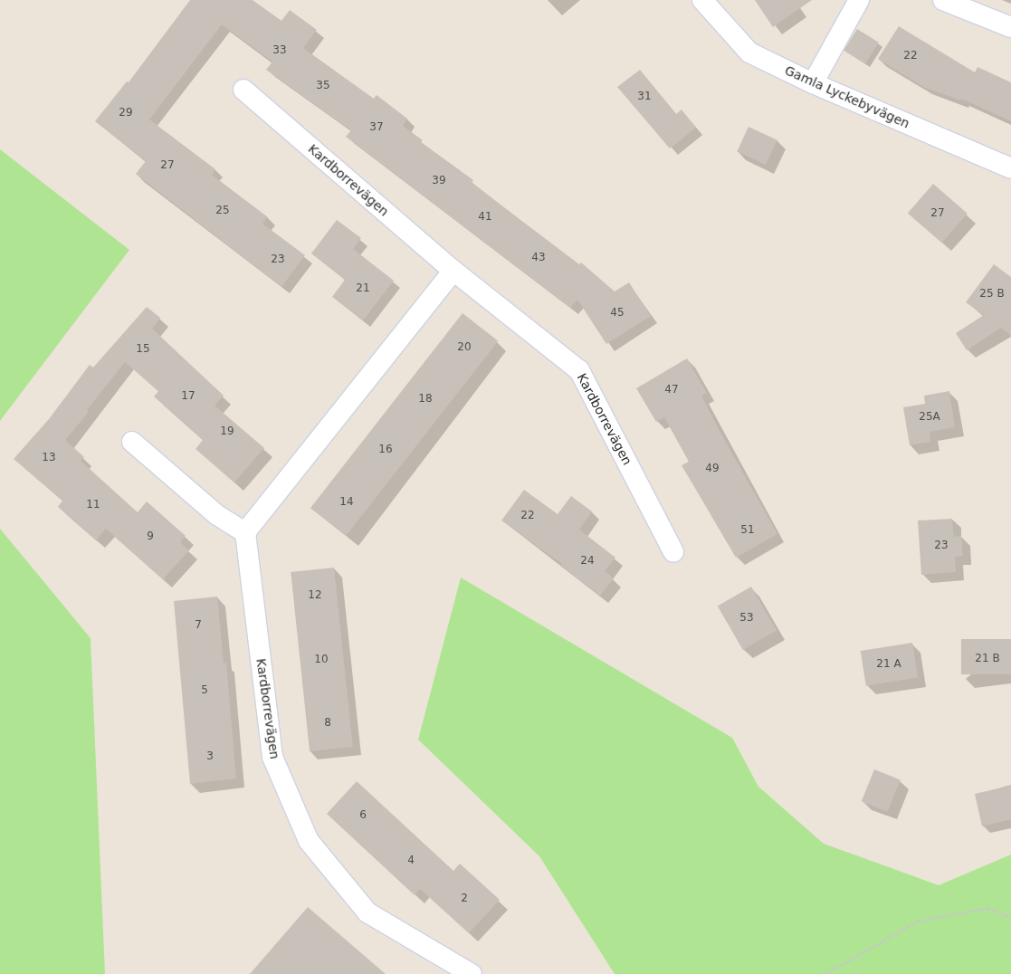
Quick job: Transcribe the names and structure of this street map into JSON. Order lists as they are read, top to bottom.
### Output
{
  "streets": {
    "street": ["Gamla Lyckebyvägen", "Kardborrevägen"]
  },
  "house_numbers": [
    "33",
    "22",
    "35",
    "31",
    "29",
    "37",
    "27",
    "39",
    "25",
    "27",
    "41",
    "43",
    "23",
    "21",
    "25 B",
    "45",
    "20",
    "15",
    "47",
    "17",
    "18",
    "25A",
    "19",
    "16",
    "13",
    "49",
    "14",
    "11",
    "22",
    "51",
    "9",
    "23",
    "24",
    "12",
    "53",
    "7",
    "21 B",
    "10",
    "21 A",
    "5",
    "8",
    "3",
    "6",
    "4",
    "2"
  ]
}
